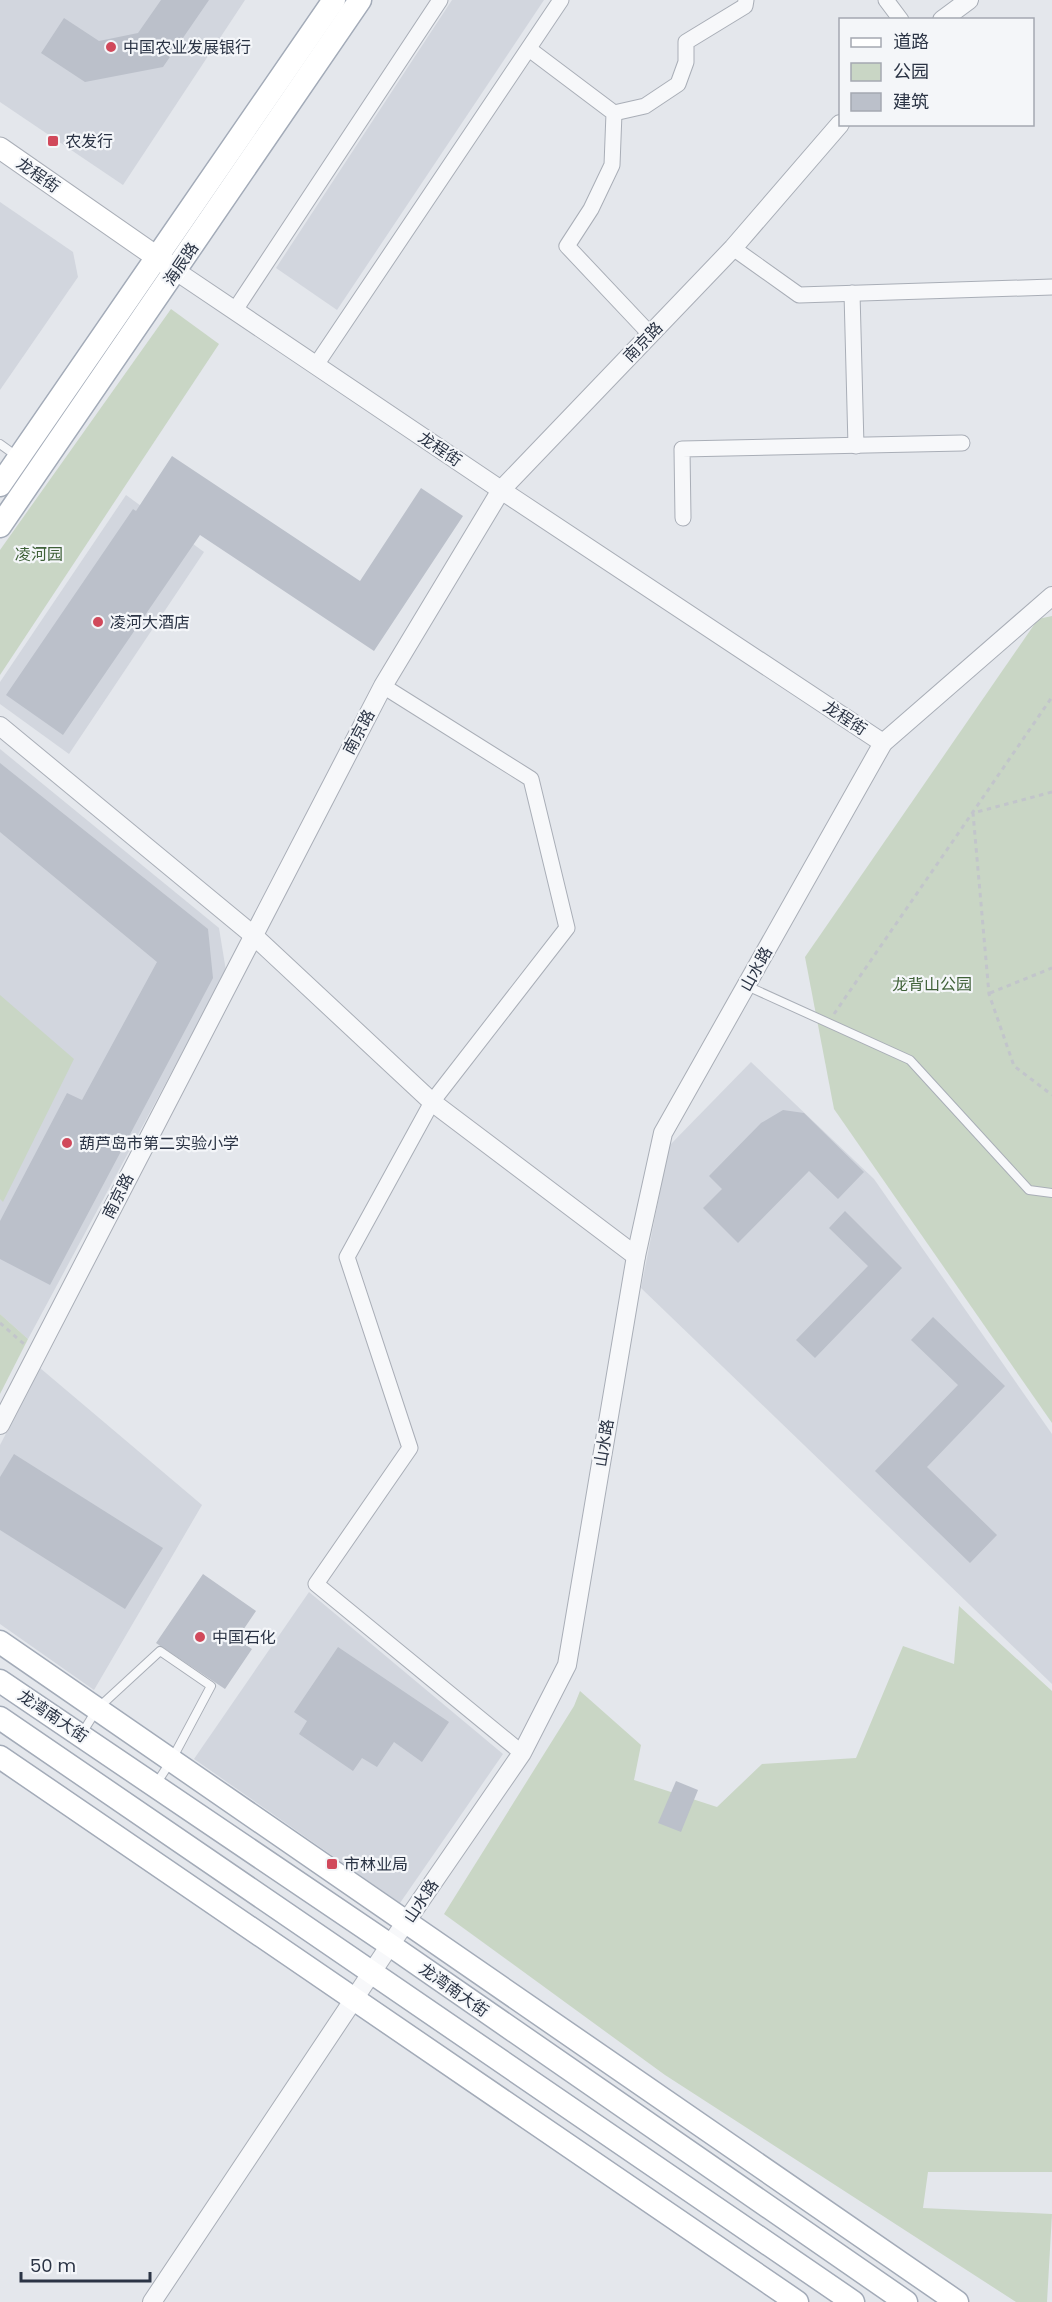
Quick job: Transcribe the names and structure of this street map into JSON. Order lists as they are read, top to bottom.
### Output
{
  "streets": {
    "main road": ["龙程街", "海辰路", "龙湾南大街"],
    "street": ["南京路", "山水路"]
  },
  "crossings": [
    ["龙程街", "海辰路"],
    ["龙程街", "南京路"],
    ["龙程街", "山水路"],
    ["山水路", "龙湾南大街"]
  ],
  "parks": ["凌河园", "龙背山公园"],
  "places": {
    "other": [
      "中国农业发展银行",
      "凌河大酒店",
      "葫芦岛市第二实验小学",
      "中国石化"
    ],
    "transit": ["农发行", "市林业局"]
  },
  "legend": ["道路", "公园", "建筑"],
  "scale_bar": "50 m"
}
